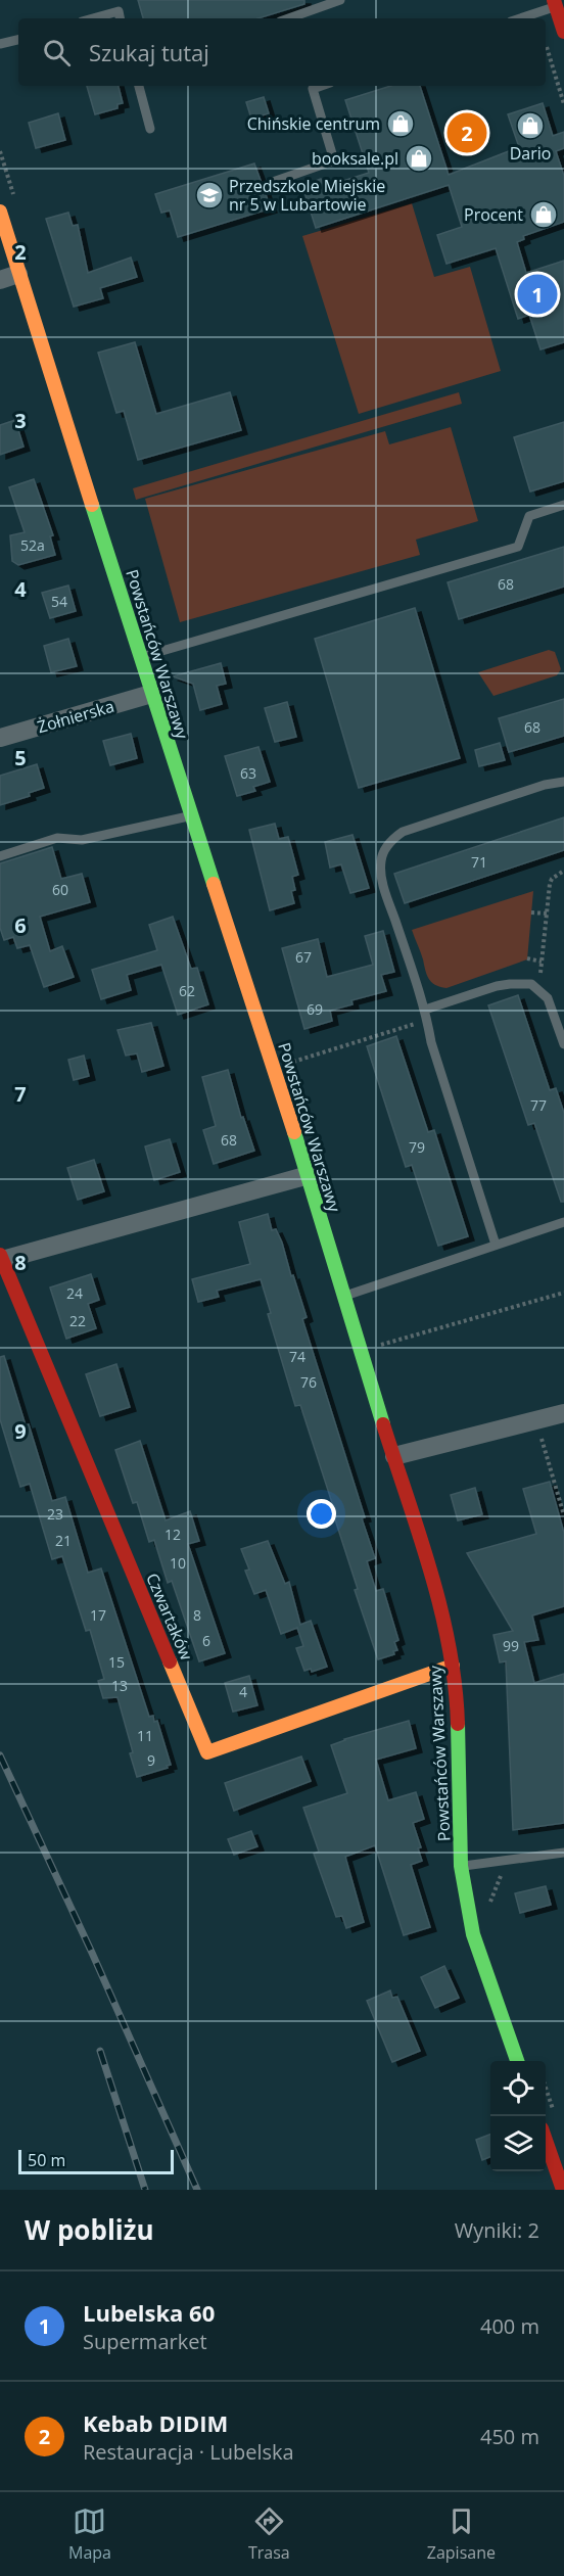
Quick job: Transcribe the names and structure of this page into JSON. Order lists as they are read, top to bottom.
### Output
{
  "streets": {
    "street": ["Powstańców Warszawy", "Żołnierska", "Czwartaków"]
  },
  "crossings": [
    ["Powstańców Warszawy", "Żołnierska"],
    ["Powstańców Warszawy", "Czwartaków"]
  ],
  "places": {
    "shop": [
      "Chińskie centrum",
      "Dario",
      "booksale.pl",
      "Procent"
    ],
    "school or university": ["Przedszkole Miejskie nr 5 w Lubartowie"]
  },
  "house_numbers": [
    "52a",
    "68",
    "54",
    "68",
    "63",
    "71",
    "60",
    "67",
    "62",
    "69",
    "77",
    "68",
    "79",
    "24",
    "22",
    "74",
    "76",
    "23",
    "12",
    "21",
    "10",
    "17",
    "8",
    "6",
    "99",
    "15",
    "13",
    "4",
    "11",
    "9"
  ],
  "scale_bar": "50 m",
  "page": {
    "search": "Szukaj tutaj",
    "pins": ["2", "1"],
    "scale": "50 m",
    "heading": ["W pobliżu", "Wyniki: 2"],
    "list": [
      {
        "mark": "1",
        "name": "Lubelska 60",
        "note": "Supermarket",
        "value": "400 m"
      },
      {
        "mark": "2",
        "name": "Kebab DIDIM",
        "note": "Restauracja · Lubelska",
        "value": "450 m"
      }
    ],
    "nav": ["Mapa", "Trasa", "Zapisane"]
  },
  "grid": {
    "rows": [
      "2",
      "3",
      "4",
      "5",
      "6",
      "7",
      "8",
      "9"
    ]
  }
}
